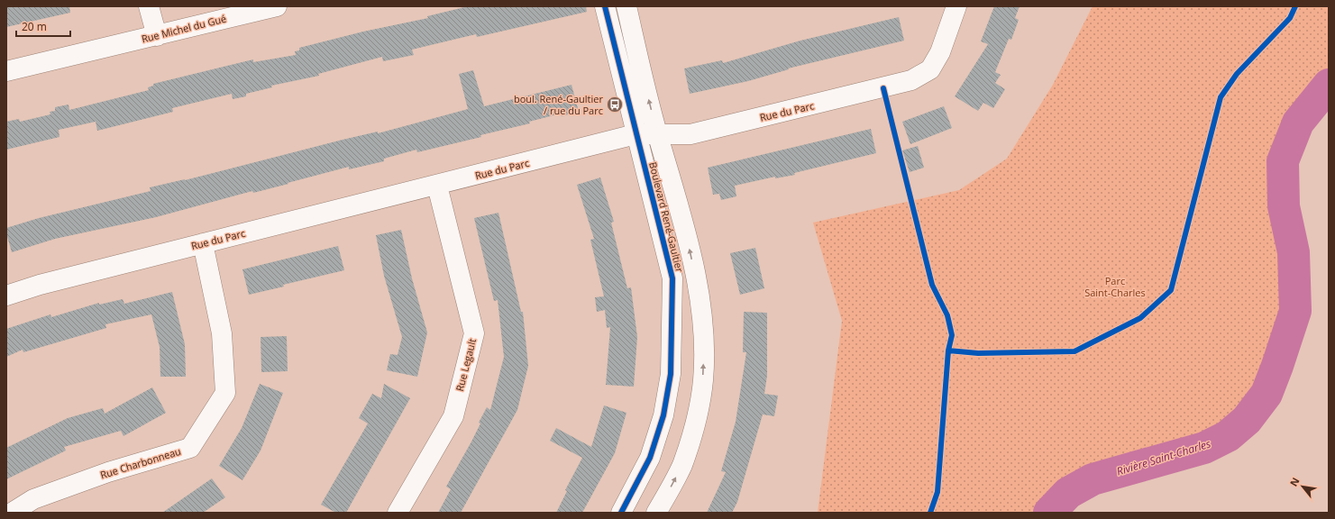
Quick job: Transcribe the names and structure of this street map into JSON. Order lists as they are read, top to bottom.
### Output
{
  "streets": {
    "street": [
      "Rue Michel du Gué",
      "Rue du Parc",
      "Boulevard René-Gaultier",
      "Rue Legault",
      "Rue Charbonneau"
    ]
  },
  "crossings": [
    ["Rue du Parc", "Boulevard René-Gaultier"],
    ["Rue du Parc", "Rue Legault"],
    ["Rue du Parc", "Rue Charbonneau"]
  ],
  "water": ["Rivière Saint-Charles"],
  "parks": ["Parc Saint-Charles"],
  "places": {
    "bus stop": ["boul. René-Gaultier / rue du Parc"]
  },
  "scale_bar": "20 m",
  "north": "top left"
}
